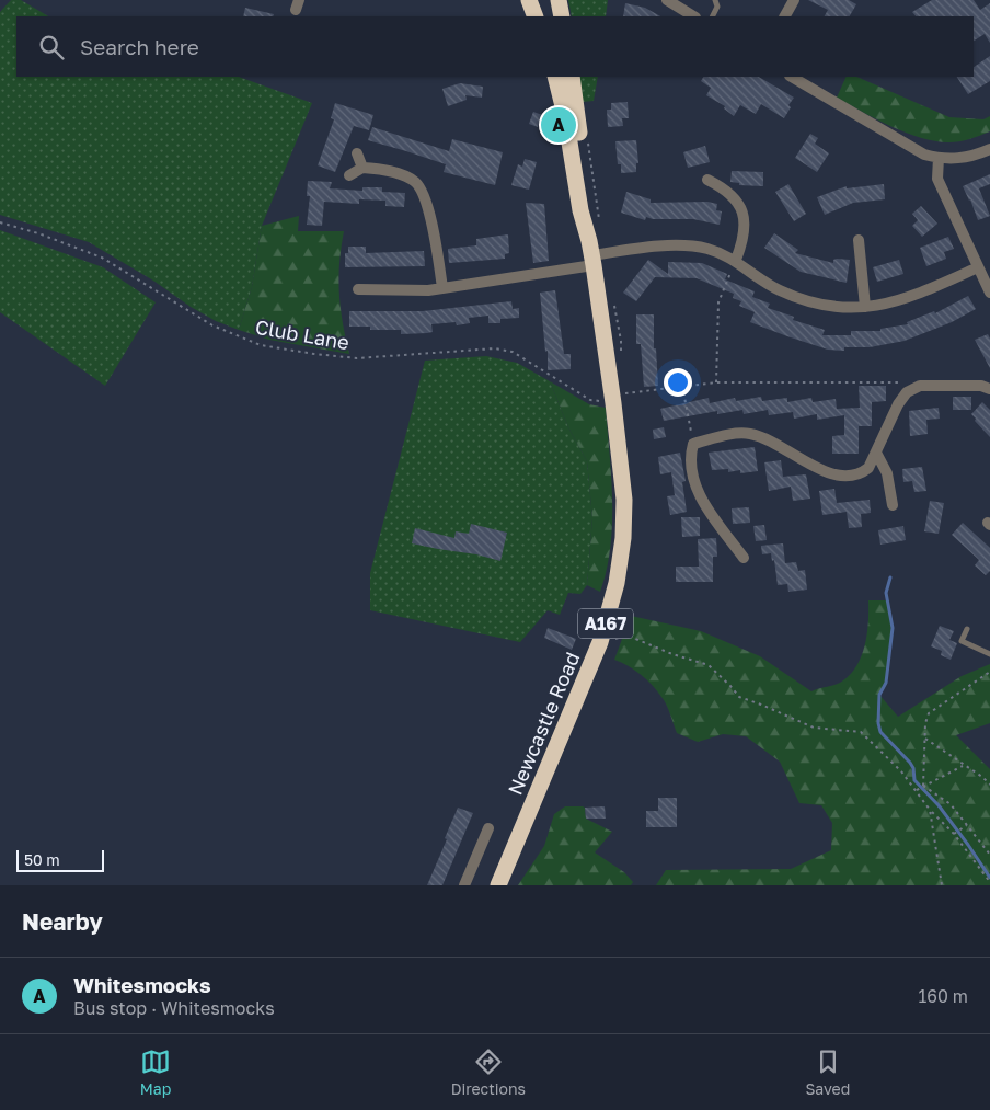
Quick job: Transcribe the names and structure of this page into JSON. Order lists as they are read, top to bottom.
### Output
{
  "streets": {
    "highway": ["A167", "Newcastle Road"],
    "path": ["Club Lane"]
  },
  "crossings": [
    ["Club Lane", "A167"],
    ["Club Lane", "Newcastle Road"],
    ["A167", "Newcastle Road"]
  ],
  "scale_bar": "50 m",
  "page": {
    "search": "Search here",
    "pins": "A",
    "scale": "50 m",
    "heading": "Nearby",
    "list": [
      {
        "mark": "A",
        "name": "Whitesmocks",
        "note": "Bus stop · Whitesmocks",
        "value": "160 m"
      }
    ],
    "nav": ["Map", "Directions", "Saved"]
  }
}
